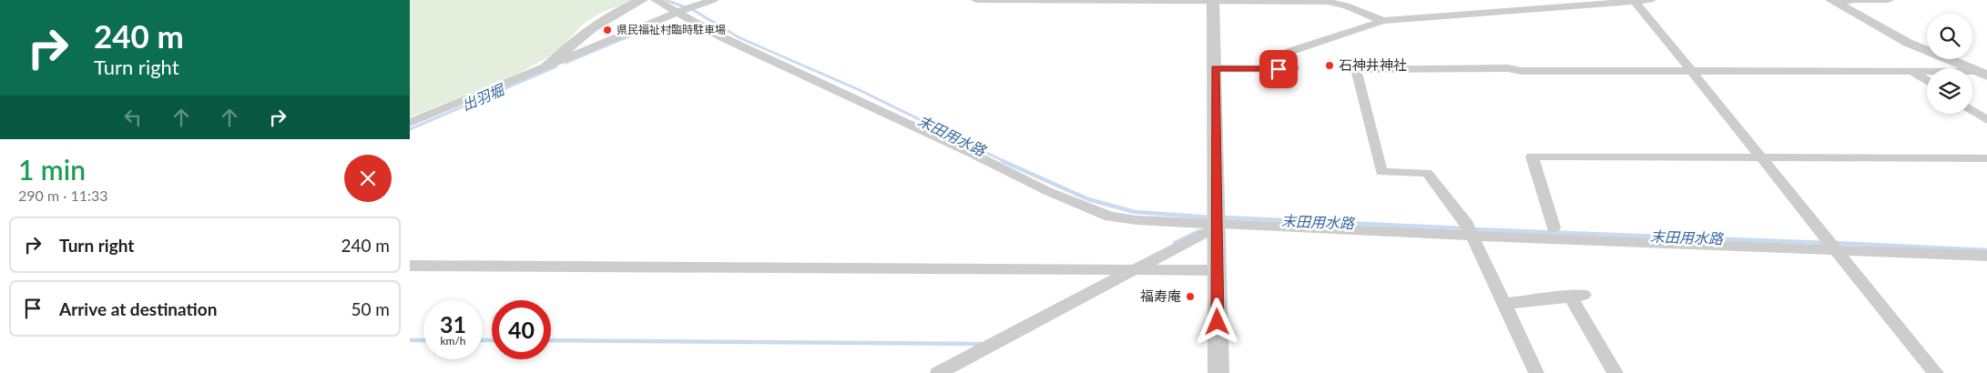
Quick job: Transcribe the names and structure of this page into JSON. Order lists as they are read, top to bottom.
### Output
{
  "water": ["出羽堀", "末田用水路"],
  "places": ["県民福祉村臨時駐車場", "石神井神社", "福寿庵"],
  "page": {
    "turn": ["240 m", "Turn right"],
    "heading": ["1 min", "290 m · 11:33"],
    "list": [
      {
        "name": "Turn right",
        "value": "240 m"
      },
      {
        "name": "Arrive at destination",
        "value": "50 m"
      }
    ],
    "speed": "31 km/h",
    "limit": "40"
  }
}
